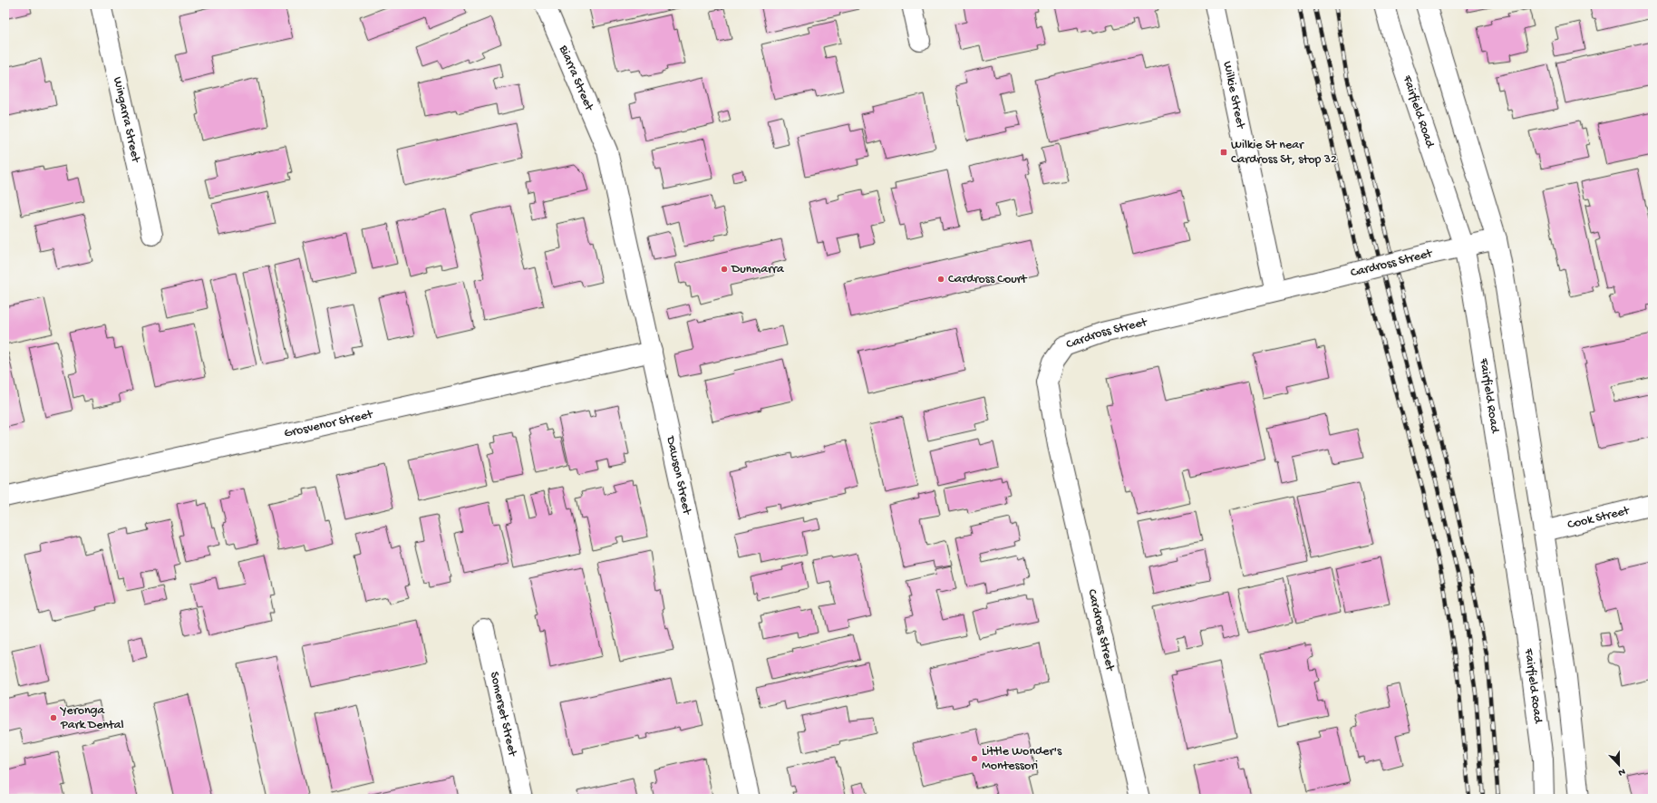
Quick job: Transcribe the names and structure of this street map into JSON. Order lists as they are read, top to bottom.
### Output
{
  "streets": {
    "street": [
      "Biarra Street",
      "Wilkie Street",
      "Fairfield Road",
      "Wingarra Street",
      "Cardross Street",
      "Grosvenor Street",
      "Dawson Street",
      "Cook Street",
      "Somerset Street"
    ]
  },
  "crossings": [
    ["Biarra Street", "Dawson Street"],
    ["Wilkie Street", "Cardross Street"],
    ["Fairfield Road", "Cardross Street"],
    ["Grosvenor Street", "Dawson Street"]
  ],
  "places": {
    "transit": ["Wilkie St near Cardross St, stop 32"],
    "other": [
      "Dunmarra",
      "Cardross Court",
      "Yeronga Park Dental",
      "Little Wonder's Montessori"
    ]
  },
  "north": "bottom"
}
